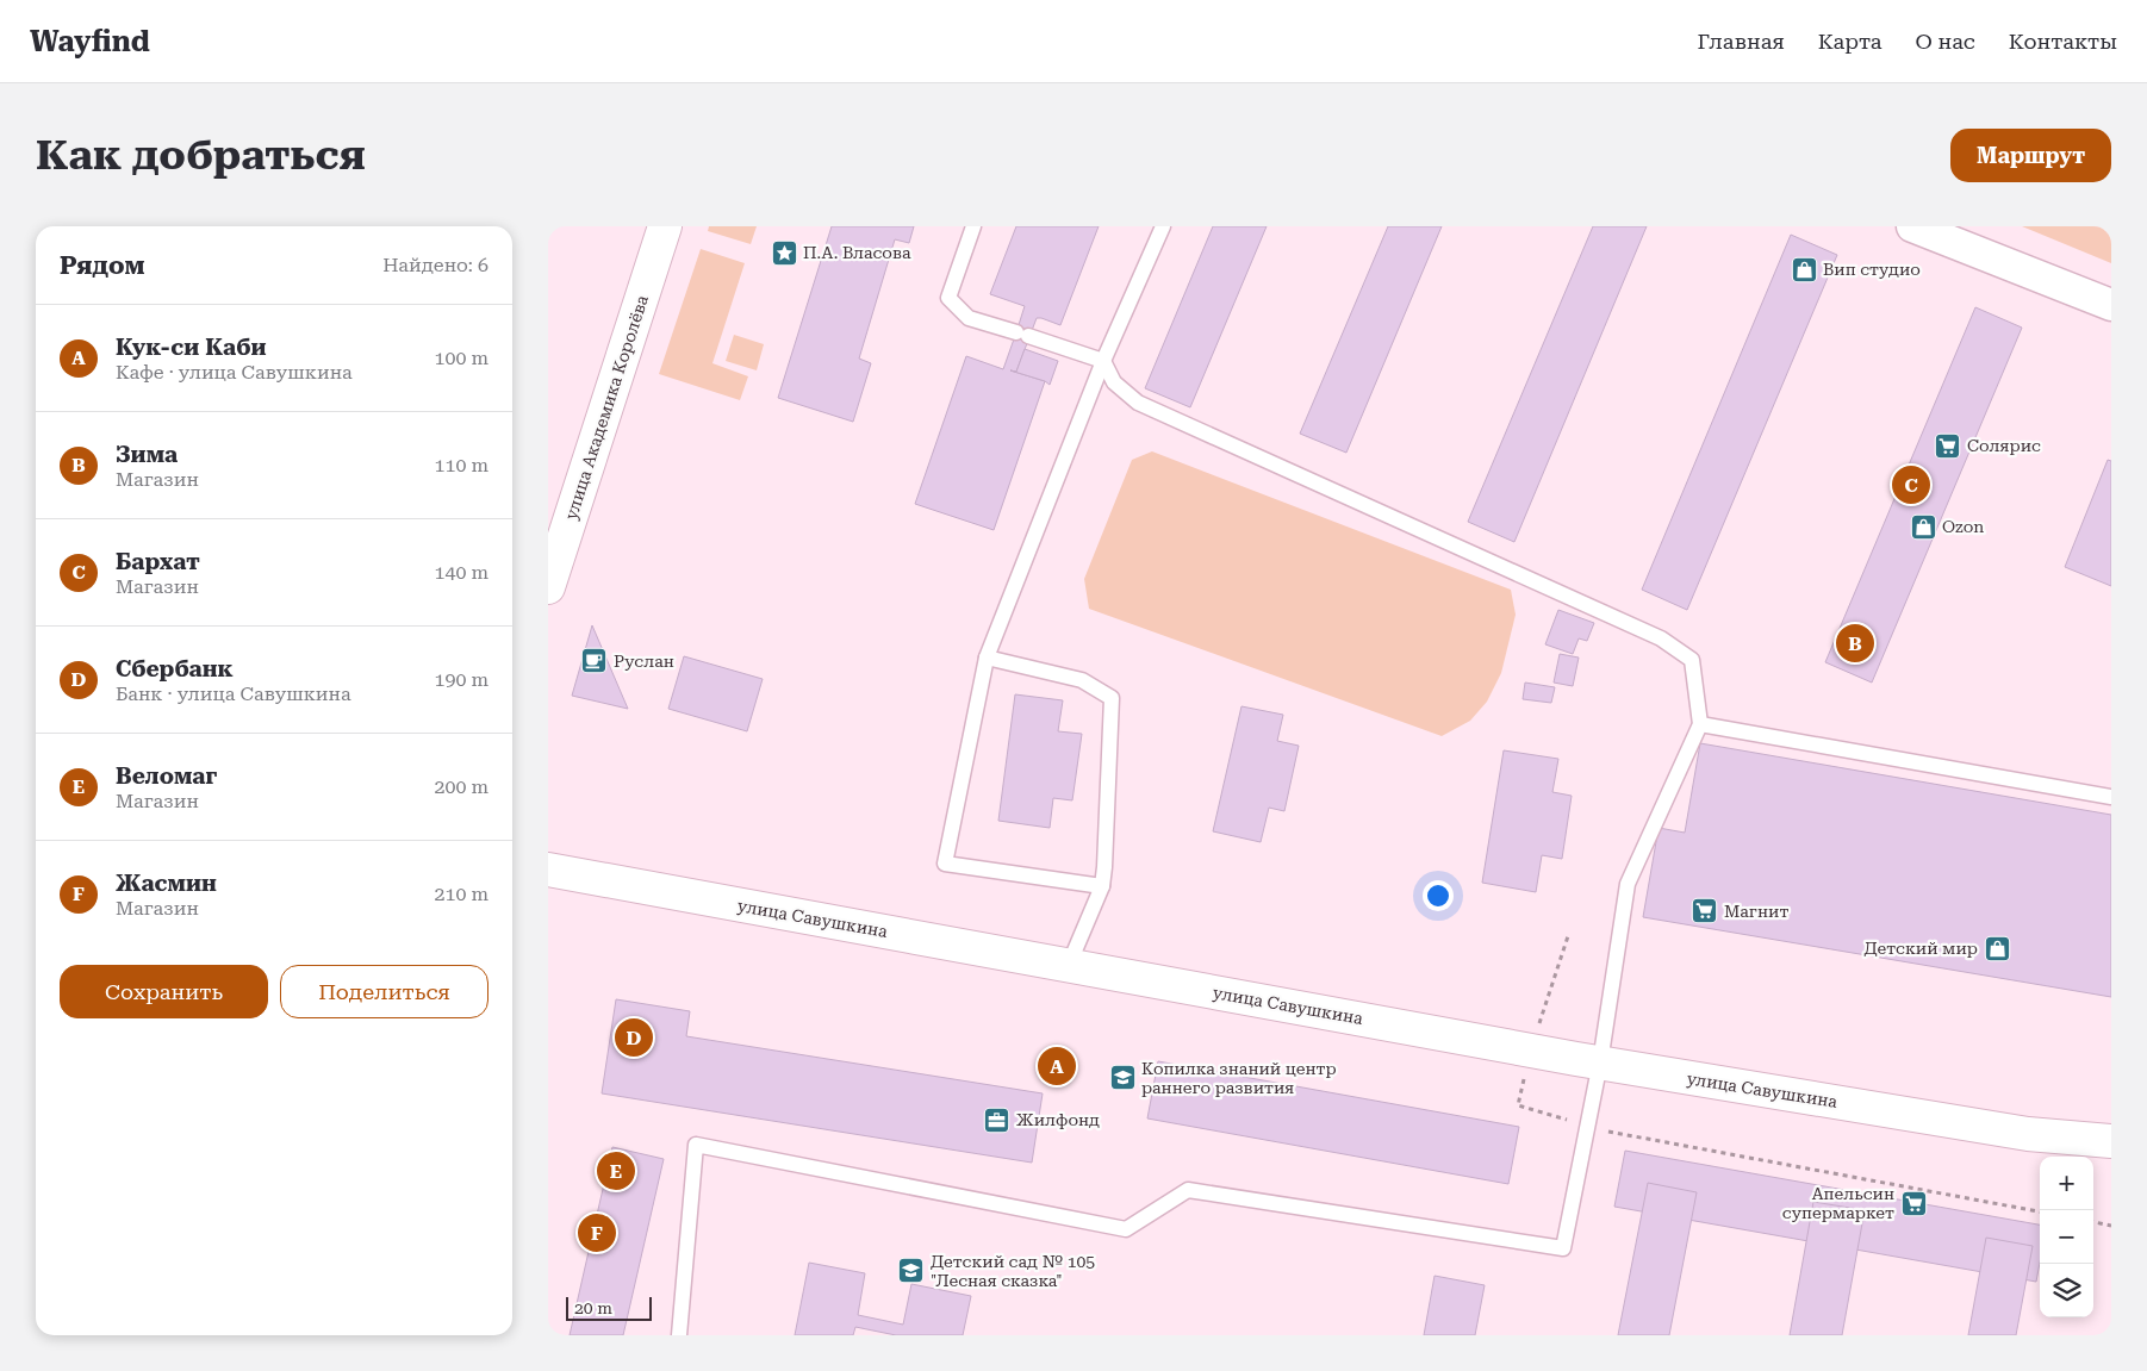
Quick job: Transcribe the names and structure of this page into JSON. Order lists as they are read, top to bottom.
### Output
{
  "streets": {
    "main road": ["улица Академика Королёва", "улица Савушкина"]
  },
  "places": {
    "place": ["П.А. Власова"],
    "shop": ["Вип студио", "Ozon", "Детский мир"],
    "supermarket": ["Солярис", "Магнит", "Апельсин супермаркет"],
    "cafe": ["Руслан"],
    "school or university": ["Копилка знаний центр раннего развития", "Детский сад № 105 \"Лесная сказка\""],
    "office": ["Жилфонд"]
  },
  "scale_bar": "20 m",
  "page": {
    "header": "Wayfind",
    "nav": [
      "Главная",
      "Карта",
      "О нас",
      "Контакты"
    ],
    "buttons": [
      "Маршрут",
      ["Сохранить", "Поделиться"]
    ],
    "title": "Как добраться",
    "heading": ["Рядом", "Найдено: 6"],
    "list": [
      {
        "mark": "A",
        "name": "Кук-си Каби",
        "note": "Кафе · улица Савушкина",
        "value": "100 m"
      },
      {
        "mark": "B",
        "name": "Зима",
        "note": "Магазин",
        "value": "110 m"
      },
      {
        "mark": "C",
        "name": "Бархат",
        "note": "Магазин",
        "value": "140 m"
      },
      {
        "mark": "D",
        "name": "Сбербанк",
        "note": "Банк · улица Савушкина",
        "value": "190 m"
      },
      {
        "mark": "E",
        "name": "Веломаг",
        "note": "Магазин",
        "value": "200 m"
      },
      {
        "mark": "F",
        "name": "Жасмин",
        "note": "Магазин",
        "value": "210 m"
      }
    ],
    "pins": [
      "C",
      "B",
      "D",
      "A",
      "E",
      "F"
    ],
    "map_buttons": ["+", "−"],
    "scale": "20 m"
  }
}
